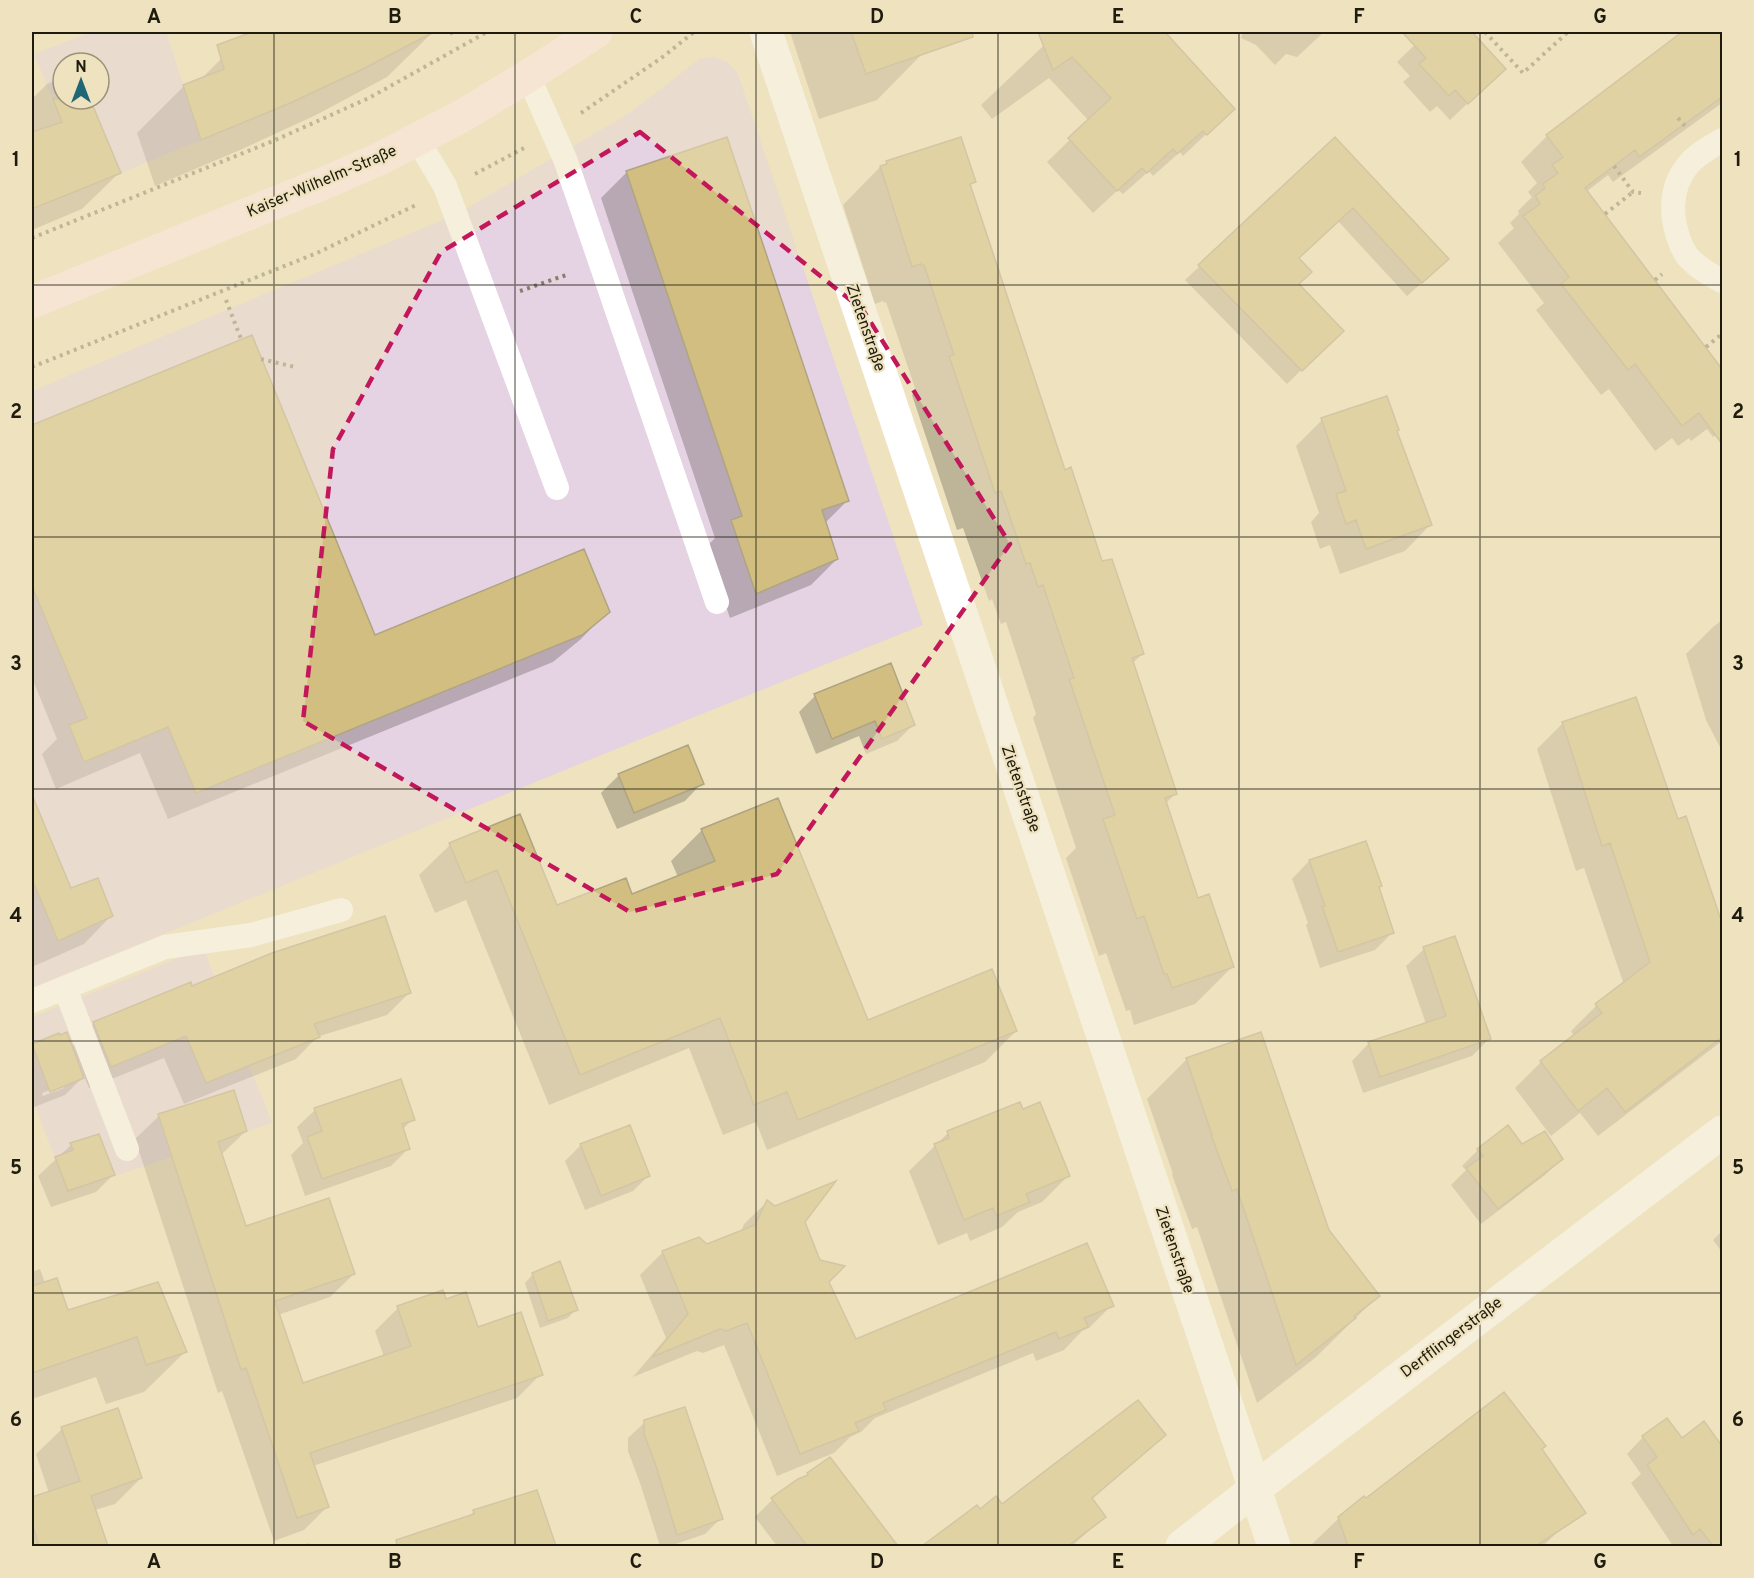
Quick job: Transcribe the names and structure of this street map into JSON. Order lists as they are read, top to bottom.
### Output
{
  "streets": {
    "main road": ["Kaiser-Wilhelm-Straße"],
    "street": ["Zietenstraße", "Derfflingerstraße"]
  },
  "crossings": [
    ["Zietenstraße", "Derfflingerstraße"]
  ],
  "north": "top",
  "grid": {
    "columns": [
      "A",
      "B",
      "C",
      "D",
      "E",
      "F",
      "G"
    ],
    "rows": [
      "1",
      "2",
      "3",
      "4",
      "5",
      "6"
    ]
  }
}
